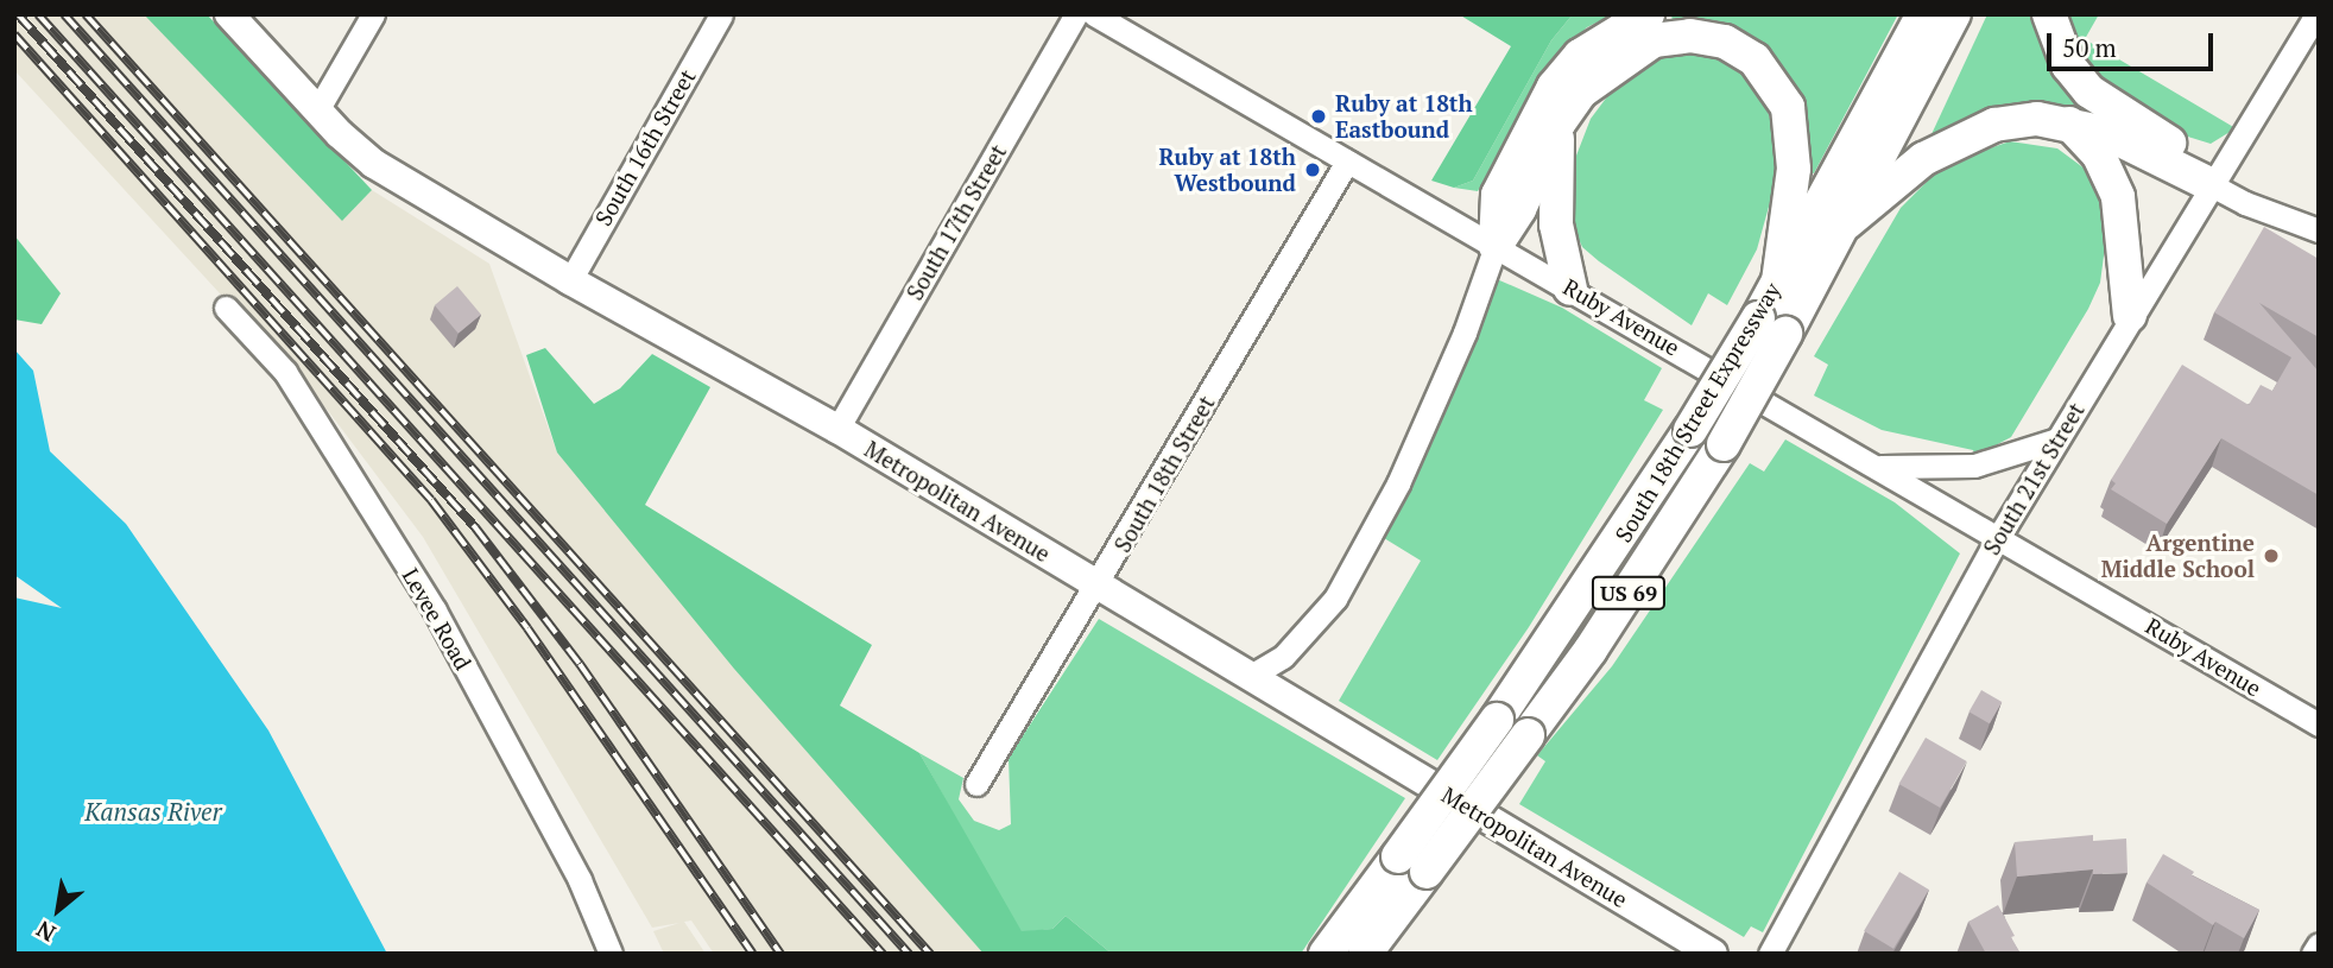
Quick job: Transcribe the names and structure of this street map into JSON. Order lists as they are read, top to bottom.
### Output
{
  "streets": {
    "highway": ["South 18th Street Expressway", "US 69"],
    "main road": ["Metropolitan Avenue"],
    "street": [
      "South 16th Street",
      "South 17th Street",
      "Ruby Avenue",
      "South 18th Street",
      "South 21st Street",
      "Levee Road"
    ]
  },
  "crossings": [
    ["South 16th Street", "Metropolitan Avenue"],
    ["South 17th Street", "Metropolitan Avenue"],
    ["Ruby Avenue", "South 18th Street"],
    ["Ruby Avenue", "South 21st Street"],
    ["South 18th Street", "Metropolitan Avenue"]
  ],
  "water": ["Kansas River"],
  "places": ["Ruby at 18th Eastbound", "Ruby at 18th Westbound", "Argentine Middle School"],
  "scale_bar": "50 m",
  "north": "bottom left"
}
